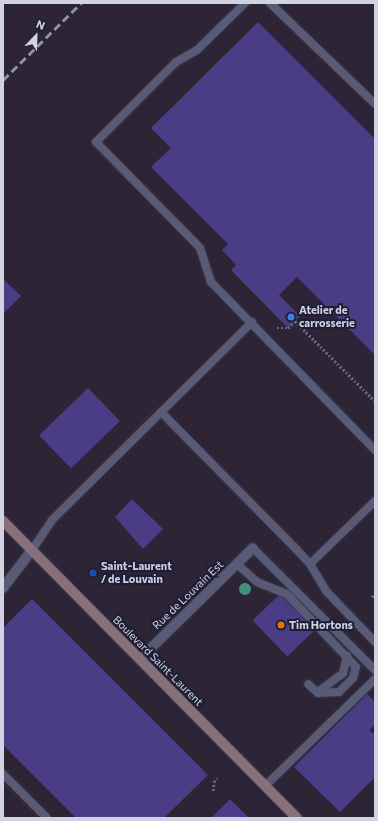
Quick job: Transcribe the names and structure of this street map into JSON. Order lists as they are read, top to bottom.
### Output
{
  "streets": {
    "main road": ["Boulevard Saint-Laurent"],
    "street": ["Rue de Louvain Est"]
  },
  "crossings": [
    ["Rue de Louvain Est", "Boulevard Saint-Laurent"]
  ],
  "places": ["Atelier de carrosserie", "Saint-Laurent / de Louvain", "Tim Hortons"],
  "north": "top right"
}
